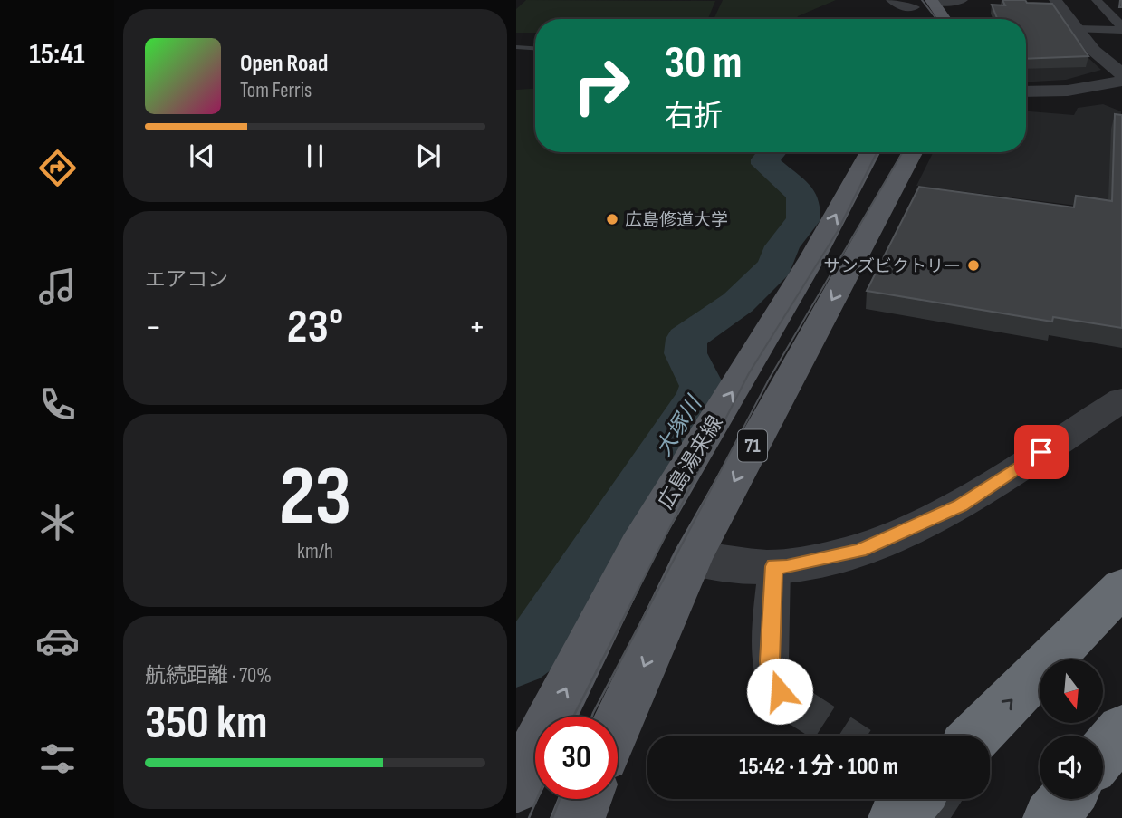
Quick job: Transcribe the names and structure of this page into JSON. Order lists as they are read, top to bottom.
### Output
{
  "streets": {
    "main road": ["71", "広島湯来線"]
  },
  "water": ["大塚川"],
  "places": ["広島修道大学", "サンズビクトリー"],
  "north": "bottom",
  "page": {
    "tabs": "15:41",
    "turn": ["30 m", "右折"],
    "song": ["Open Road", "Tom Ferris"],
    "tile": [
      "エアコン",
      ["23", "km/h"],
      ["航続距離 · 70%", "350 km"]
    ],
    "heat": ["−", "23°", "+"],
    "limit": "30",
    "trip": "15:42 · 1 分 · 100 m"
  }
}
